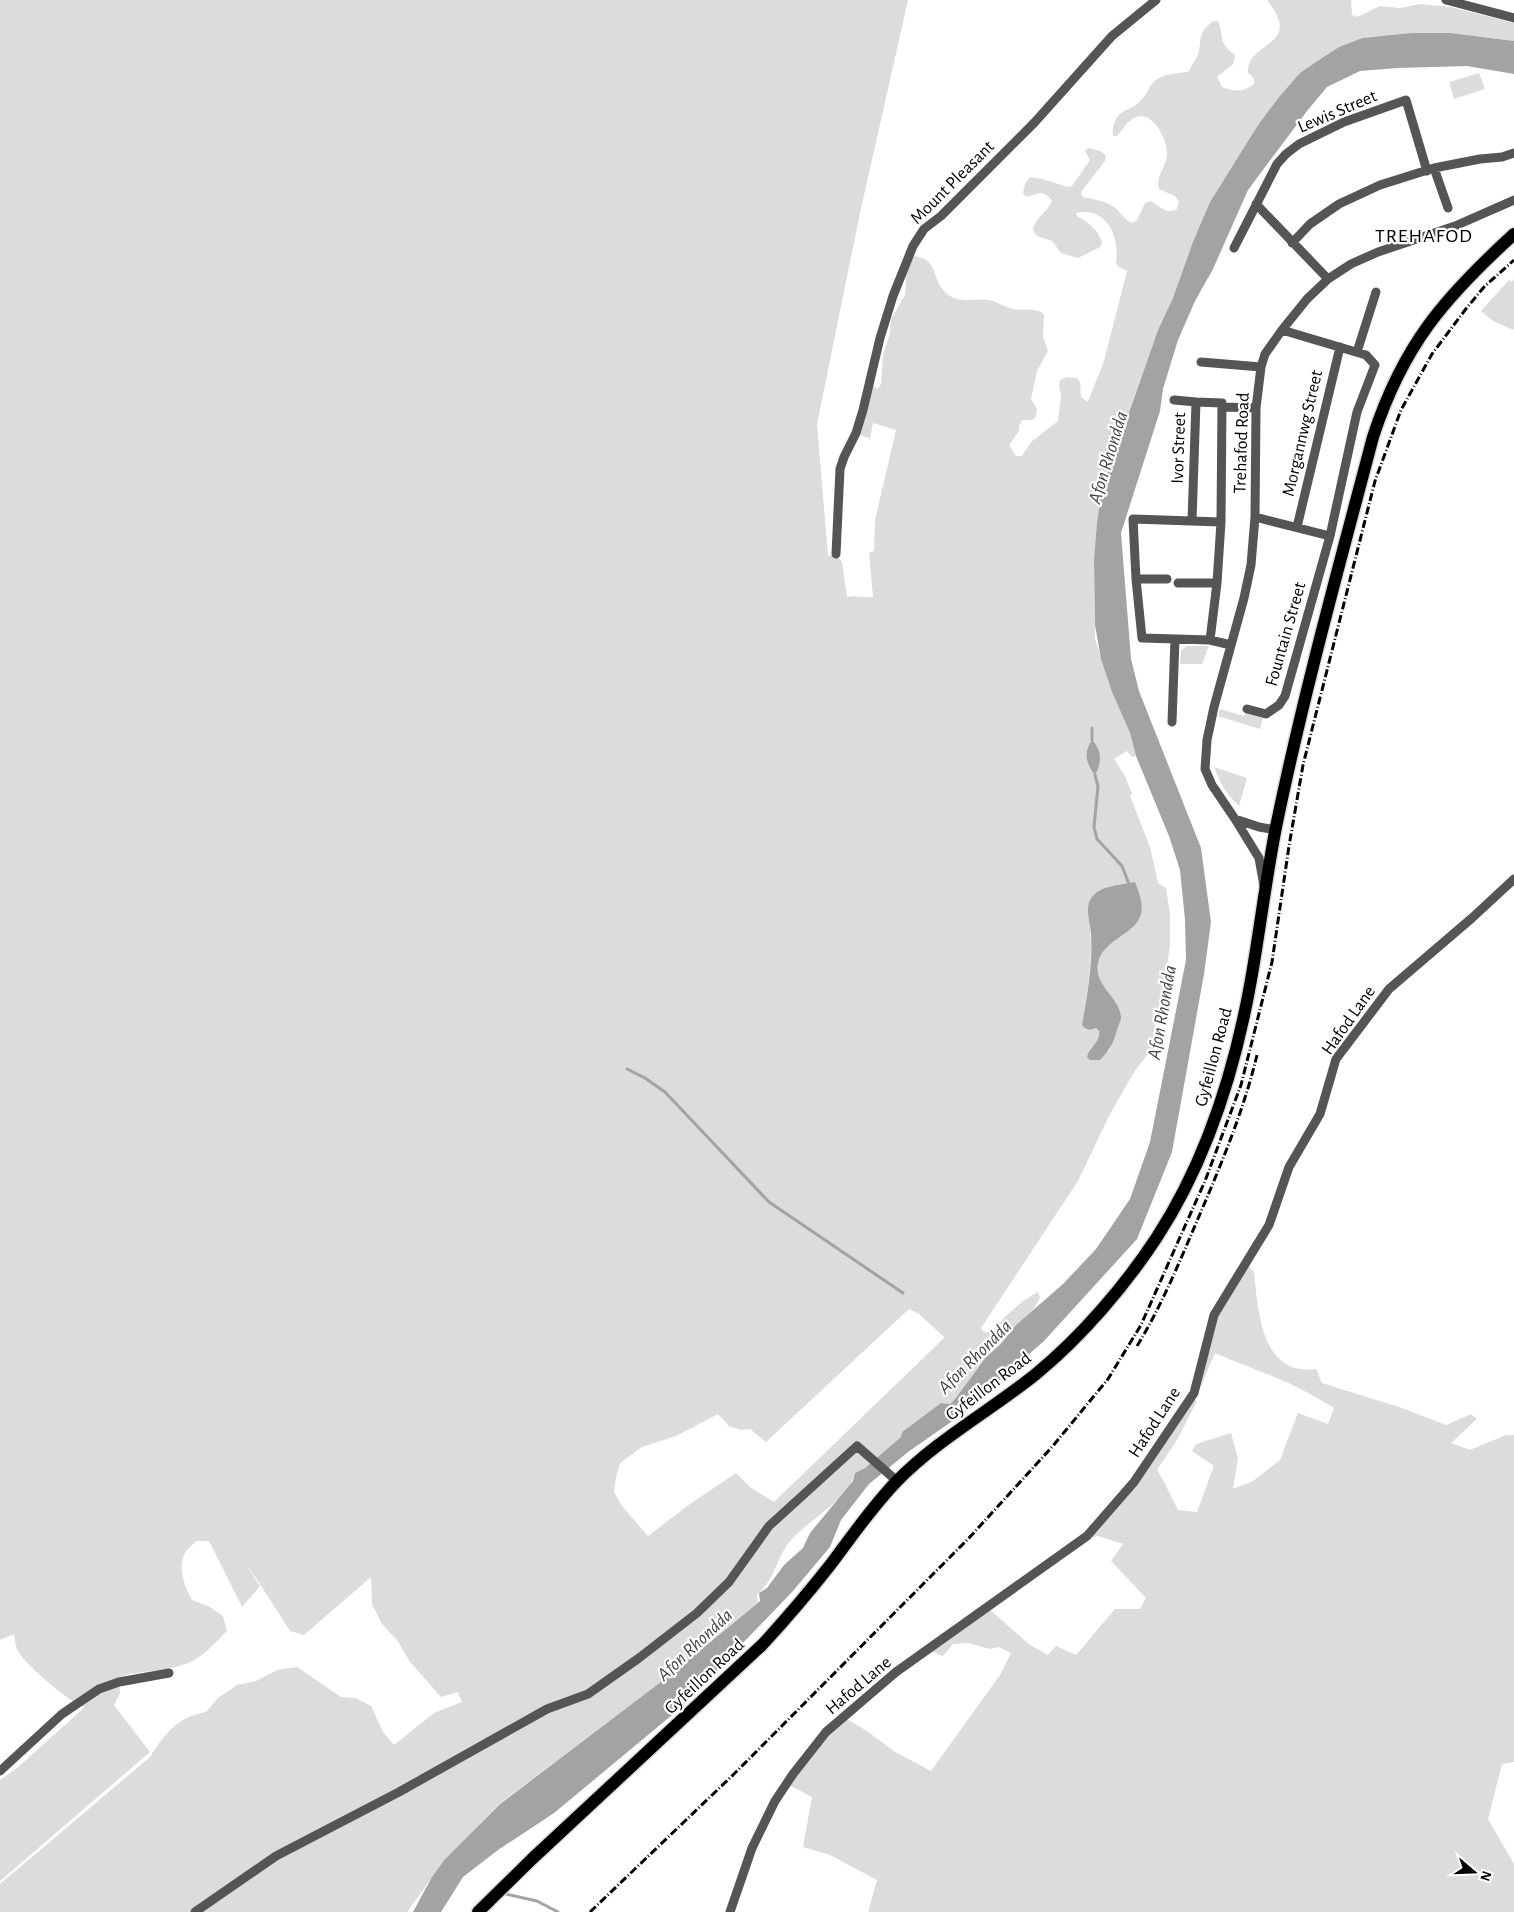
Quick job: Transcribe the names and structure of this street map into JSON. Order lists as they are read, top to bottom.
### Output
{
  "streets": {
    "main road": ["Gyfeillon Road"],
    "street": [
      "Lewis Street",
      "Mount Pleasant",
      "Morgannwg Street",
      "Trehafod Road",
      "Ivor Street",
      "Fountain Street",
      "Hafod Lane"
    ]
  },
  "crossings": [
    ["Trehafod Road", "Ivor Street"],
    ["Trehafod Road", "Gyfeillon Road"]
  ],
  "districts": ["TREHAFOD"],
  "water": ["Afon Rhondda"],
  "north": "right"
}
